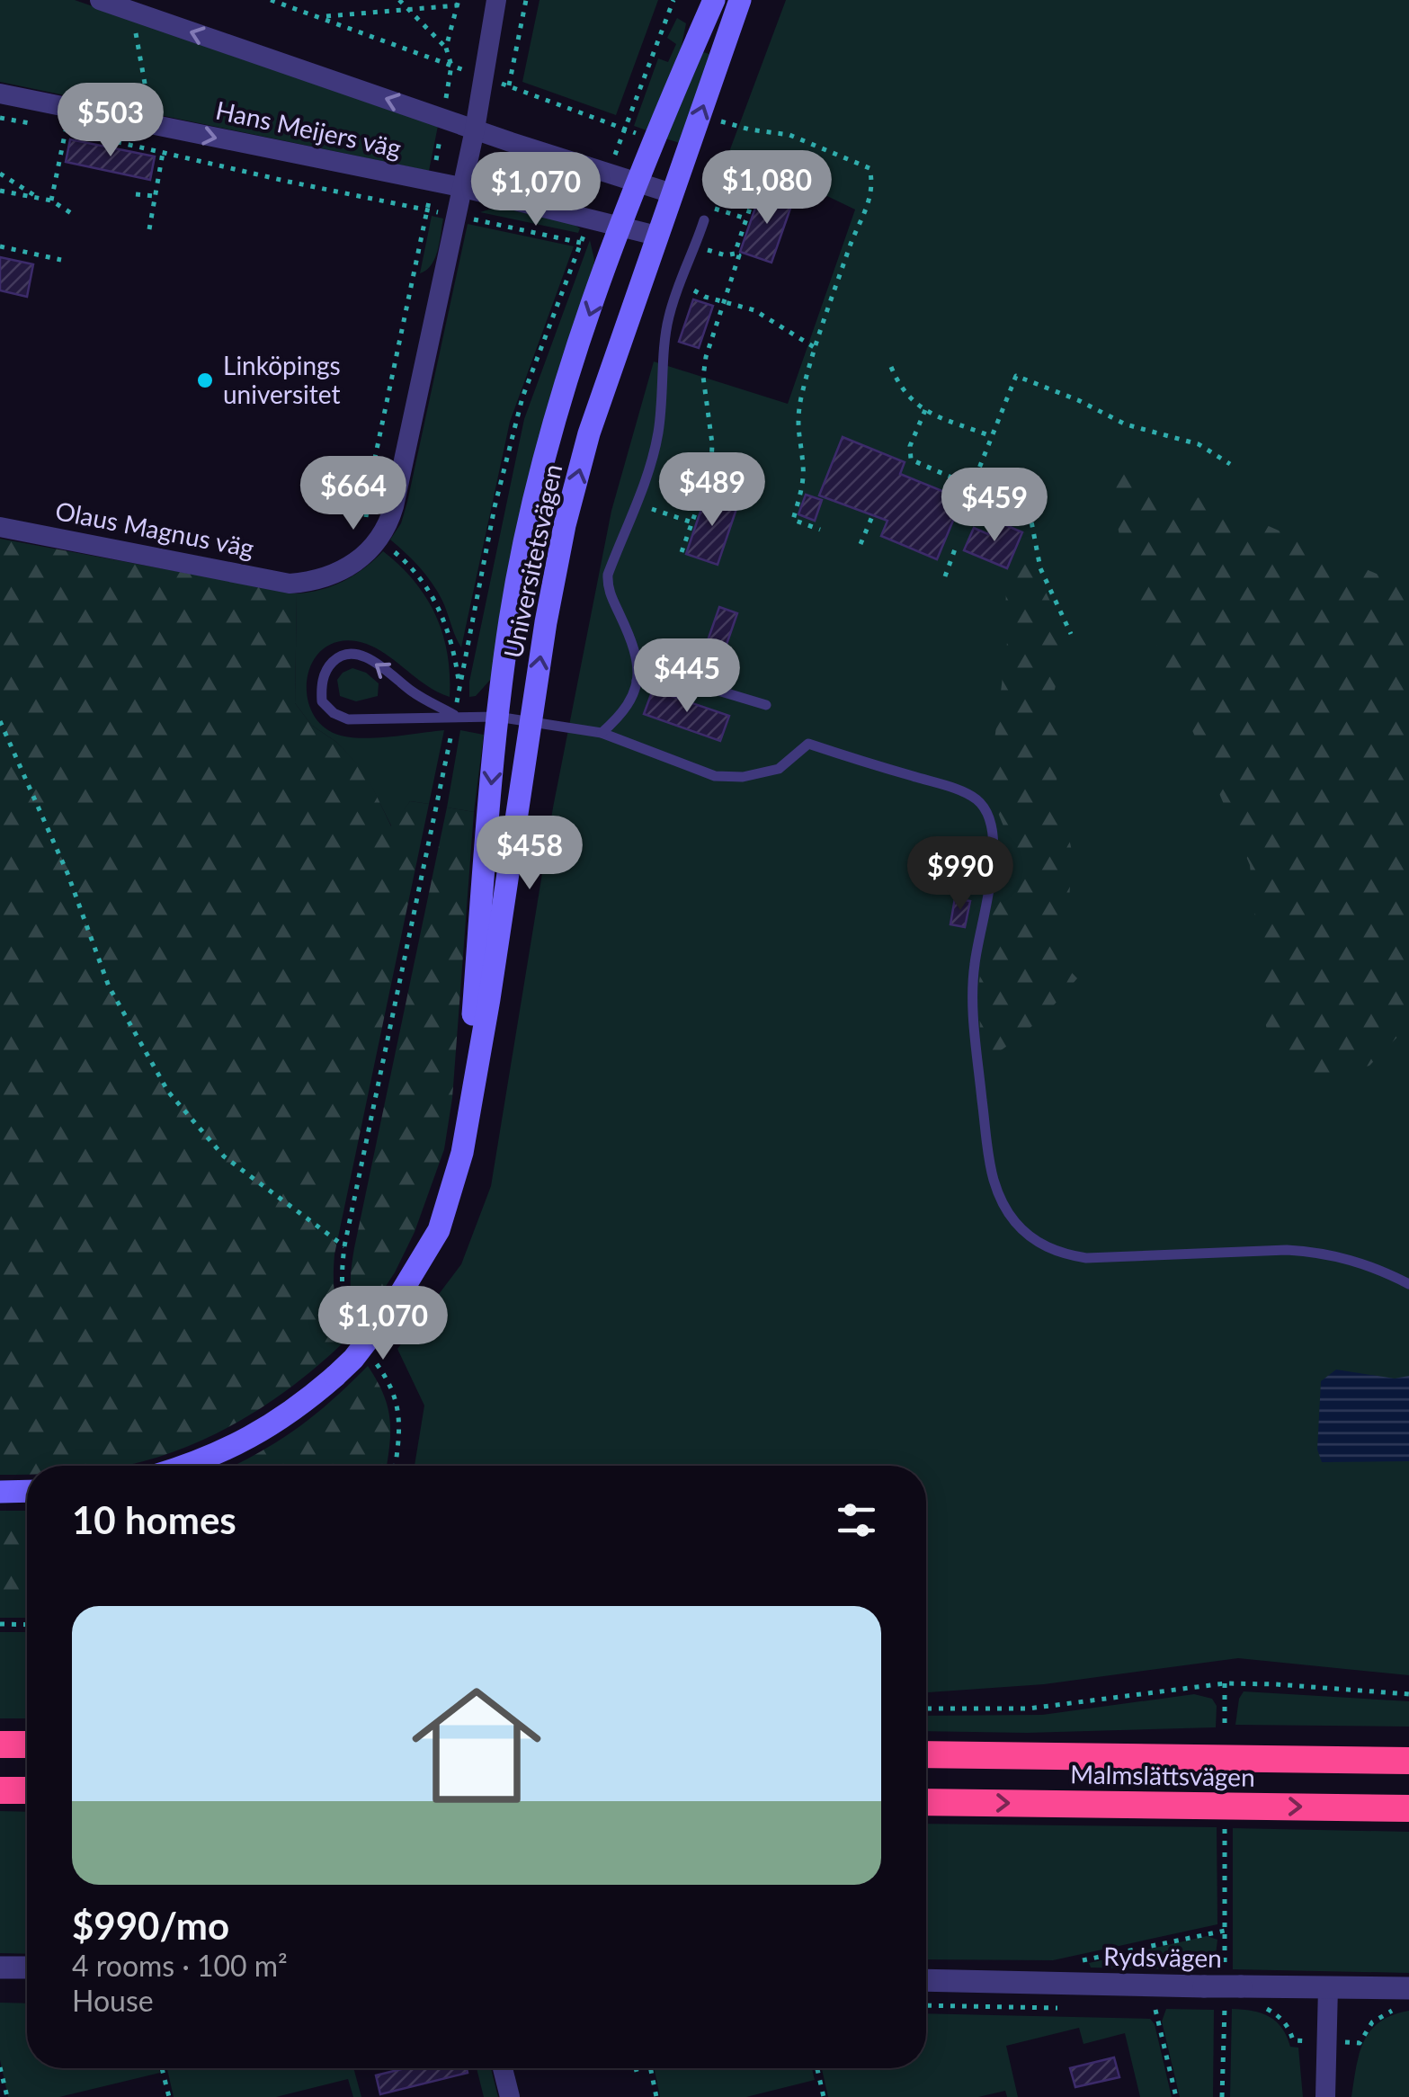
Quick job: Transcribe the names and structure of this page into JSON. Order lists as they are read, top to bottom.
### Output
{
  "streets": {
    "highway": ["Malmslättsvägen"],
    "main road": ["Universitetsvägen"],
    "street": ["Hans Meijers väg", "Olaus Magnus väg", "Rydsvägen"]
  },
  "crossings": [
    ["Hans Meijers väg", "Olaus Magnus väg"],
    ["Hans Meijers väg", "Universitetsvägen"]
  ],
  "places": ["Linköpings universitet"],
  "page": {
    "price": [
      "$503",
      "$1,080",
      "$1,070",
      "$489",
      "$664",
      "$459",
      "$445",
      "$458",
      "$990",
      "$1,070"
    ],
    "heading": "10 homes",
    "list": [
      {
        "name": "$990/mo",
        "note": "4 rooms · 100 m² · House"
      }
    ]
  }
}
